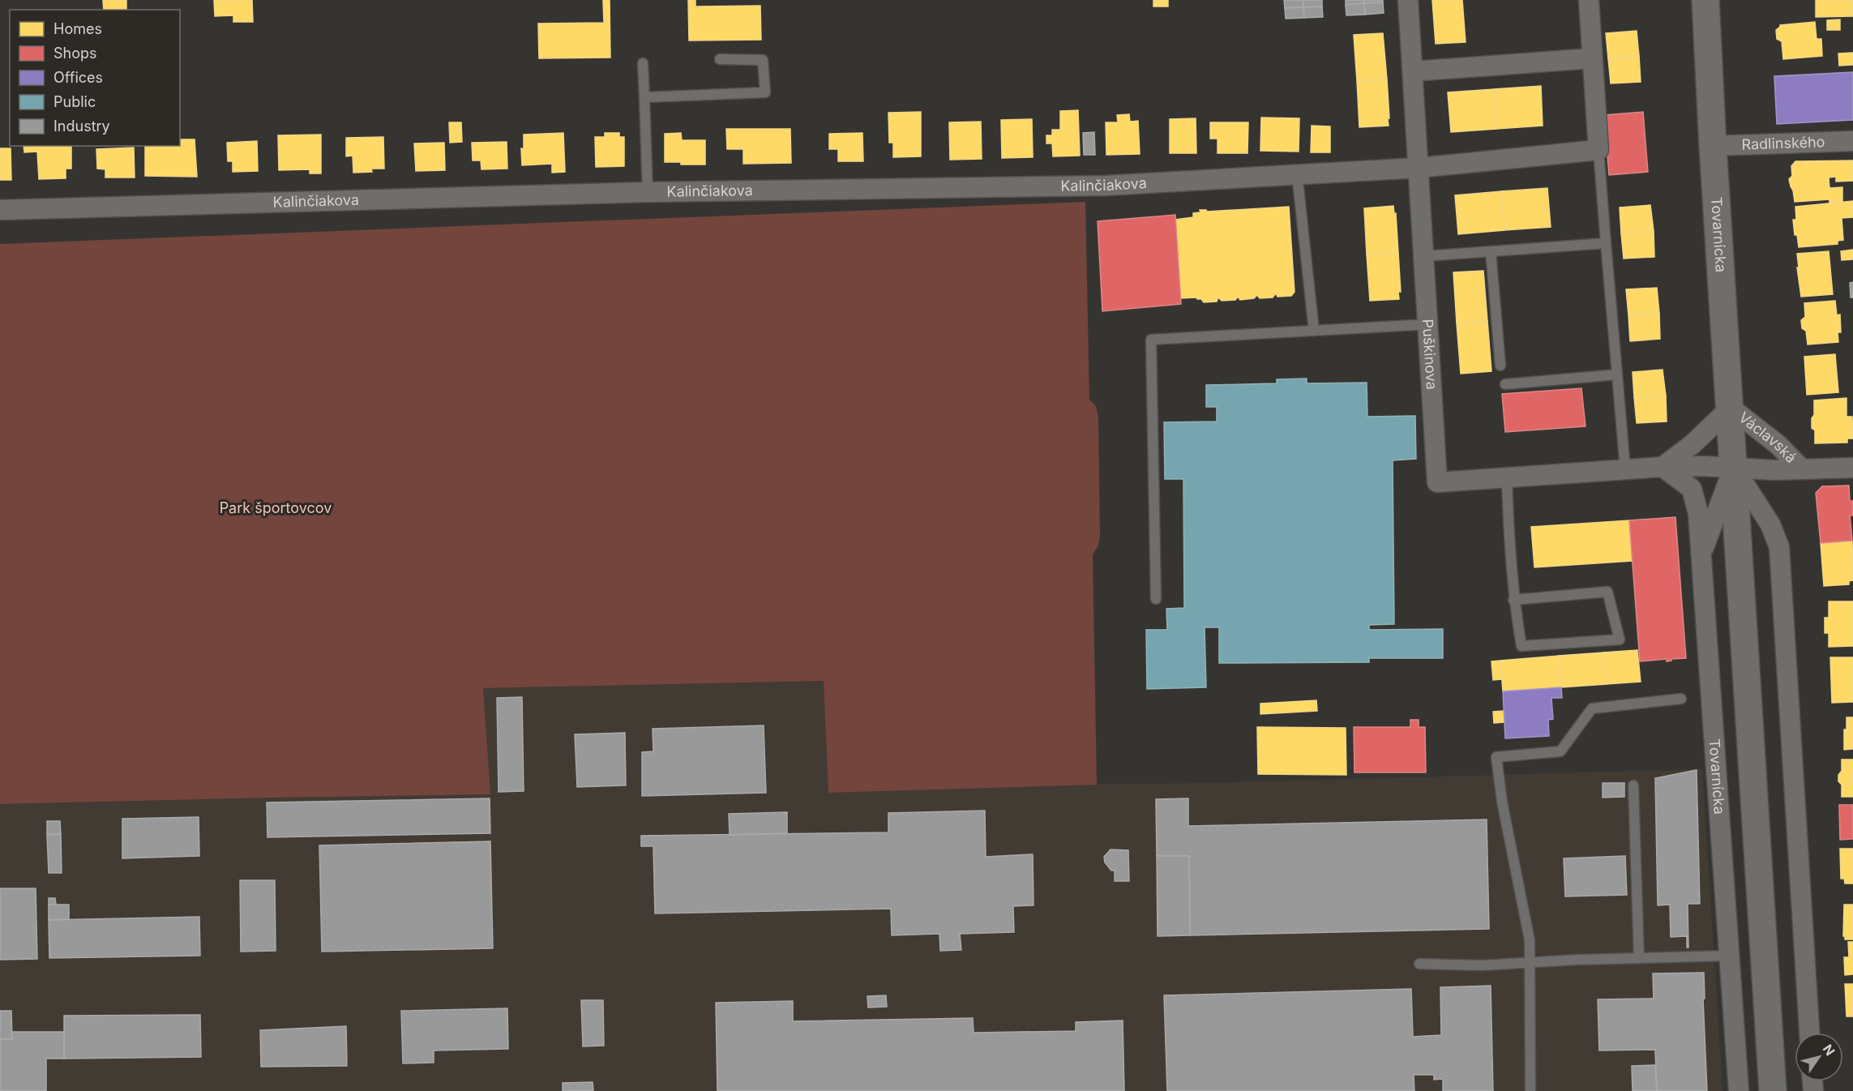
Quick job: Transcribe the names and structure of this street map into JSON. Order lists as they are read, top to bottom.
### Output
{
  "streets": {
    "main road": ["Tovarnícka"],
    "street": [
      "Radlinského",
      "Kalinčiakova",
      "Puškinova",
      "Václavská"
    ]
  },
  "crossings": [
    ["Radlinského", "Tovarnícka"],
    ["Kalinčiakova", "Puškinova"],
    ["Tovarnícka", "Puškinova"],
    ["Tovarnícka", "Václavská"],
    ["Puškinova", "Václavská"]
  ],
  "parks": ["Park športovcov"],
  "legend": [
    "Homes",
    "Shops",
    "Offices",
    "Public",
    "Industry"
  ],
  "north": "top right"
}
